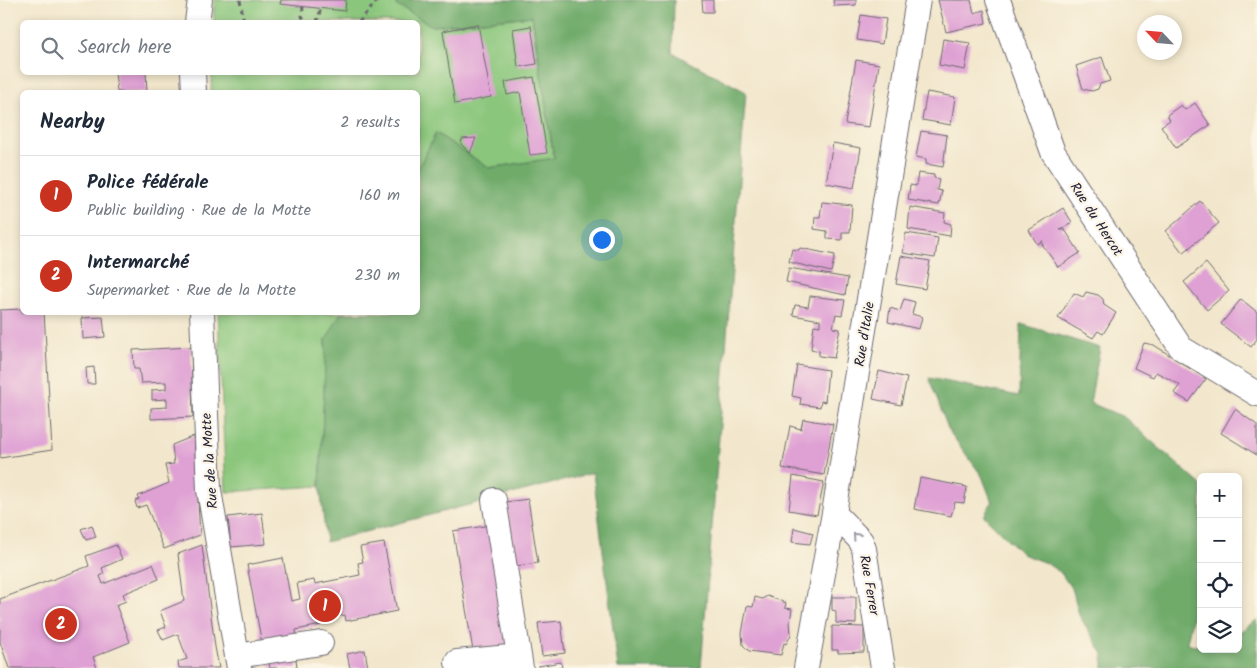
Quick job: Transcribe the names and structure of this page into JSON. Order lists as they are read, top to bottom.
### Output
{
  "streets": {
    "street": [
      "Rue du Hercot",
      "Rue d'Italie",
      "Rue de la Motte",
      "Rue Ferrer"
    ]
  },
  "crossings": [
    ["Rue d'Italie", "Rue Ferrer"]
  ],
  "one_way": ["Rue Ferrer"],
  "north": "top left",
  "page": {
    "search": "Search here",
    "heading": ["Nearby", "2 results"],
    "list": [
      {
        "mark": "1",
        "name": "Police fédérale",
        "note": "Public building · Rue de la Motte",
        "value": "160 m"
      },
      {
        "mark": "2",
        "name": "Intermarché",
        "note": "Supermarket · Rue de la Motte",
        "value": "230 m"
      }
    ],
    "map_buttons": ["+", "−"],
    "pins": ["1", "2"]
  }
}
